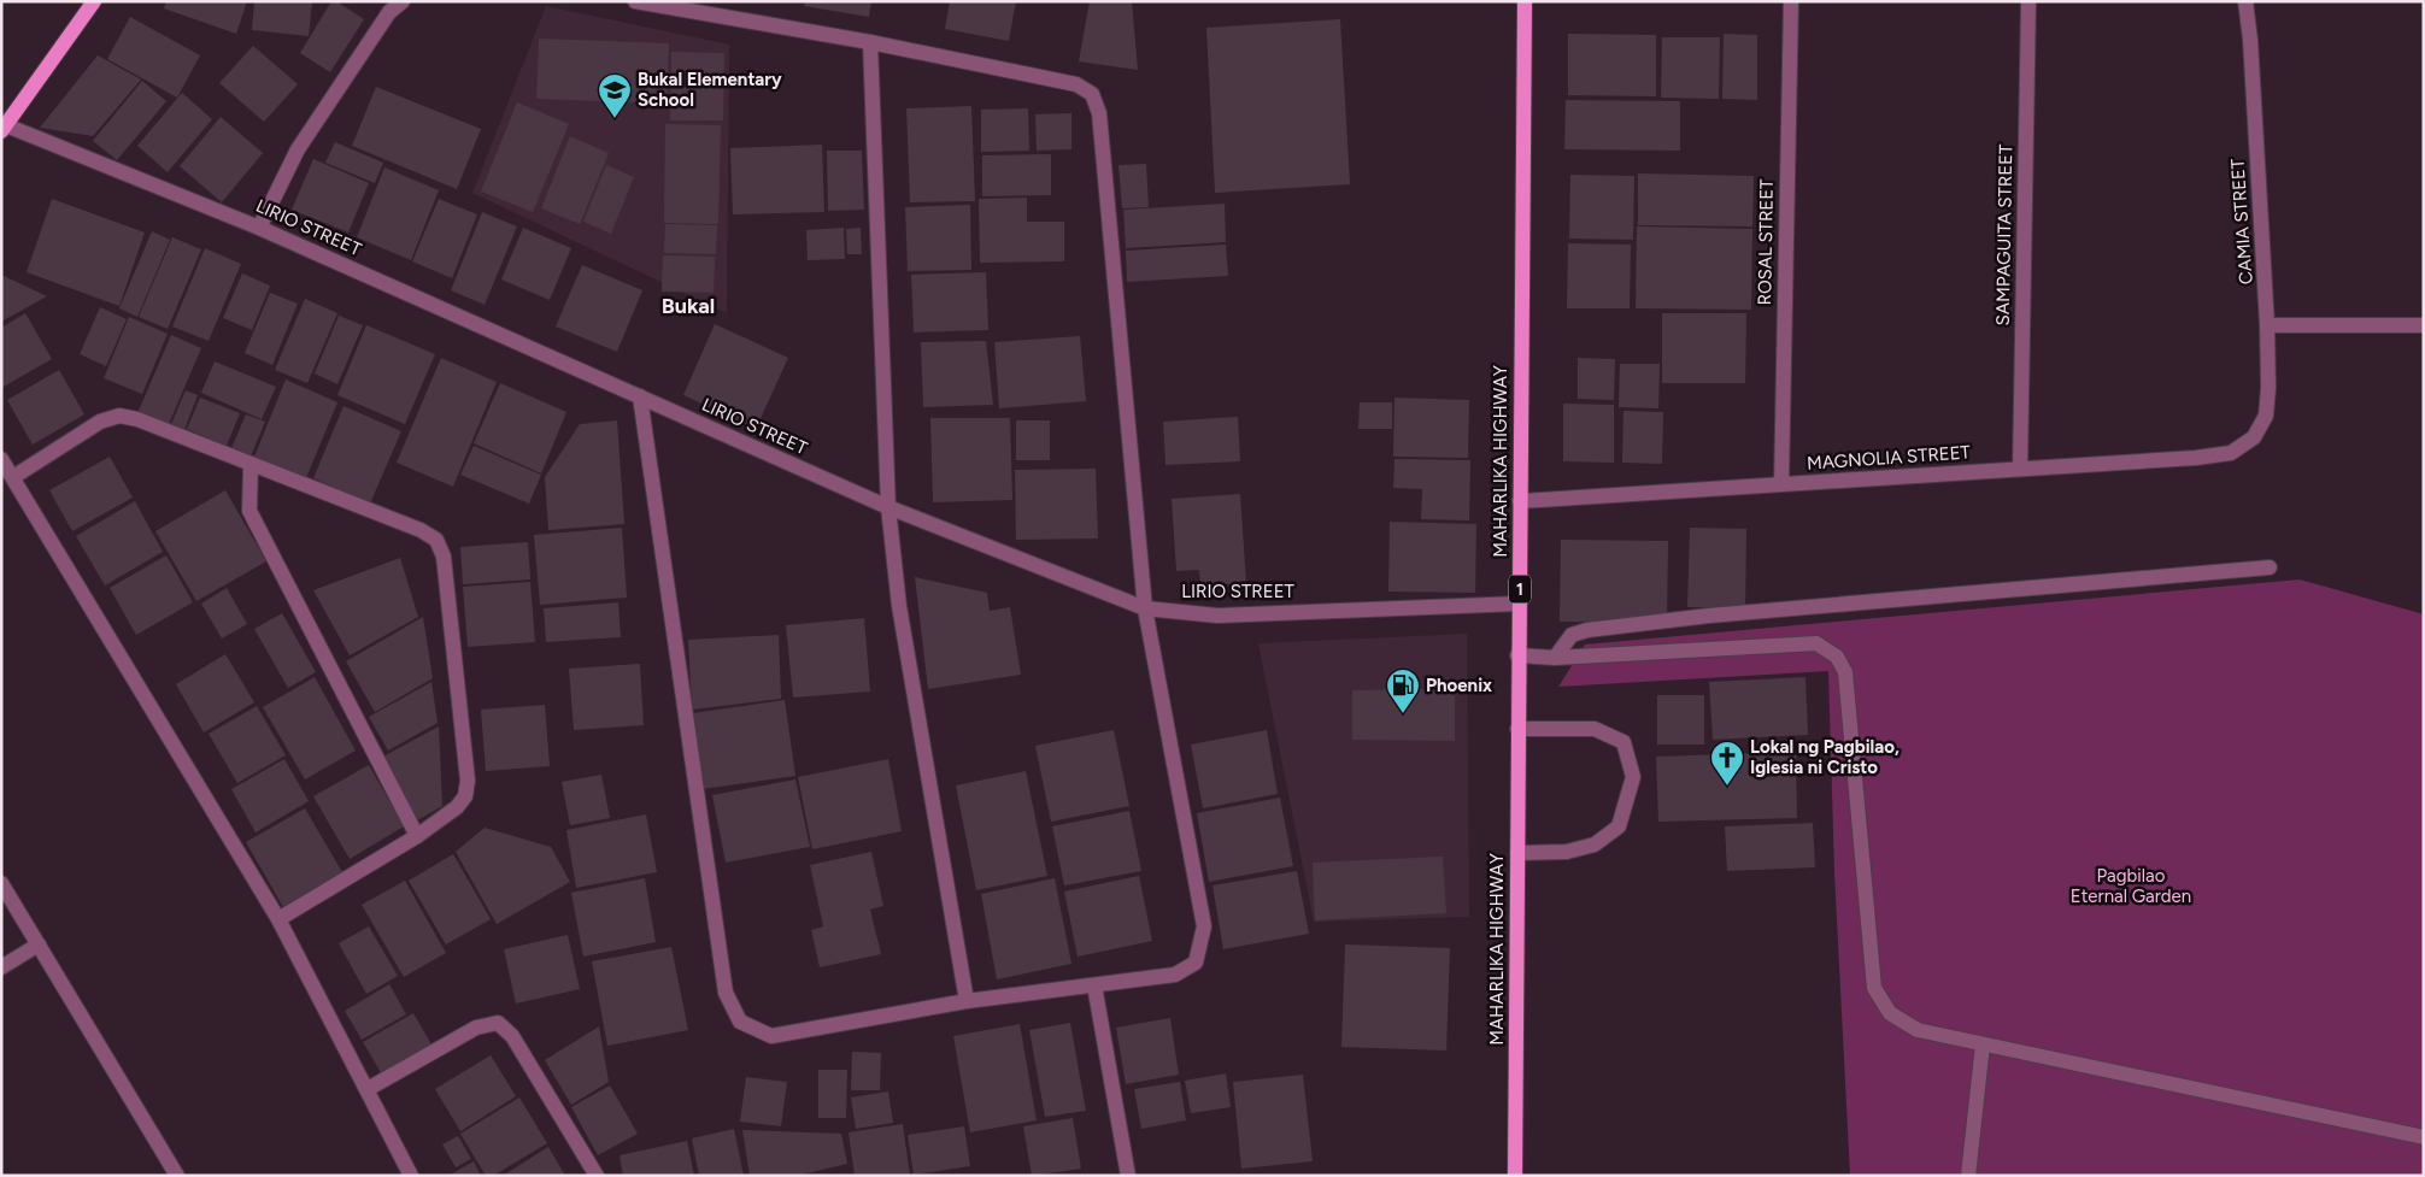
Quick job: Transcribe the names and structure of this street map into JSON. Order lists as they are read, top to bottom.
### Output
{
  "streets": {
    "main road": ["MAHARLIKA HIGHWAY", "1"],
    "street": [
      "CAMIA STREET",
      "LIRIO STREET",
      "SAMPAGUITA STREET",
      "ROSAL STREET",
      "MAGNOLIA STREET"
    ]
  },
  "crossings": [
    ["CAMIA STREET", "MAGNOLIA STREET"],
    ["LIRIO STREET", "MAHARLIKA HIGHWAY"],
    ["SAMPAGUITA STREET", "MAGNOLIA STREET"],
    ["ROSAL STREET", "MAGNOLIA STREET"],
    ["MAGNOLIA STREET", "MAHARLIKA HIGHWAY"]
  ],
  "districts": ["Bukal"],
  "parks": ["Pagbilao Eternal Garden"],
  "places": {
    "school or university": ["Bukal Elementary School"],
    "fuel station": ["Phoenix"],
    "church": ["Lokal ng Pagbilao, Iglesia ni Cristo"]
  }
}
